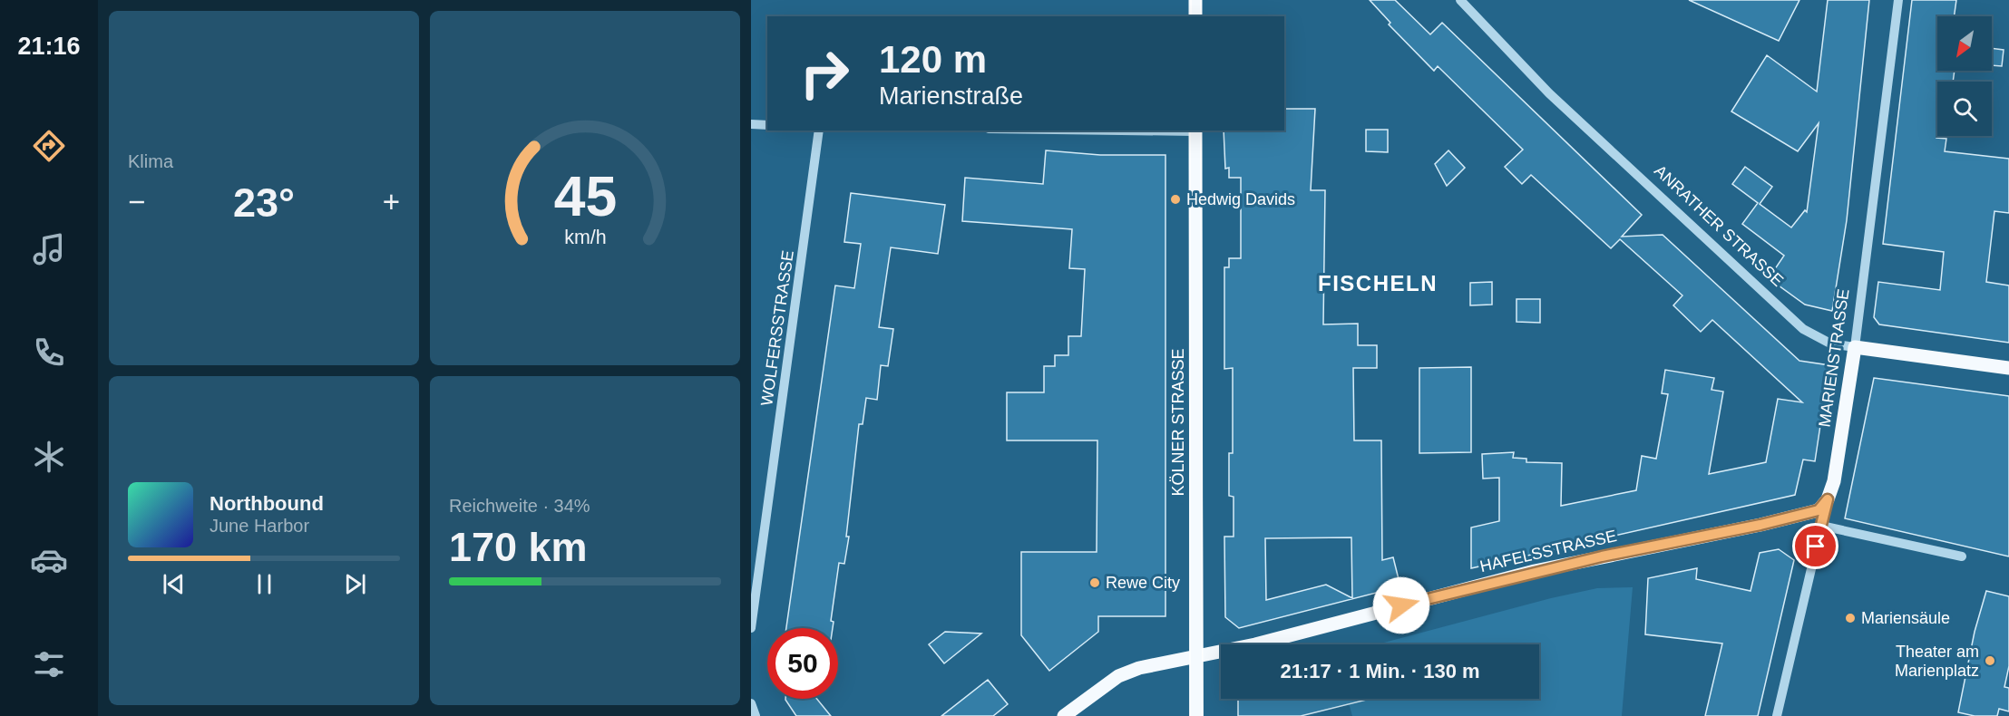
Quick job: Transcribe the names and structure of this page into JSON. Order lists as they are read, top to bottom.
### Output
{
  "streets": {
    "main road": [
      "ANRATHER STRASSE",
      "MARIENSTRASSE",
      "KÖLNER STRASSE",
      "HAFELSSTRASSE"
    ],
    "street": ["WOLFERSSTRASSE"]
  },
  "crossings": [
    ["ANRATHER STRASSE", "MARIENSTRASSE"],
    ["MARIENSTRASSE", "HAFELSSTRASSE"],
    ["KÖLNER STRASSE", "HAFELSSTRASSE"]
  ],
  "districts": ["FISCHELN"],
  "places": [
    "Hedwig Davids",
    "Rewe City",
    "Mariensäule",
    "Theater am Marienplatz"
  ],
  "north": "bottom left",
  "page": {
    "tabs": "21:16",
    "tile": [
      "Klima",
      ["Reichweite · 34%", "170 km"]
    ],
    "turn": ["120 m", "Marienstraße"],
    "heat": ["−", "23°", "+"],
    "song": ["Northbound", "June Harbor"],
    "limit": "50",
    "trip": "21:17 · 1 Min. · 130 m",
    "gauge": ["45", "km/h"]
  }
}
